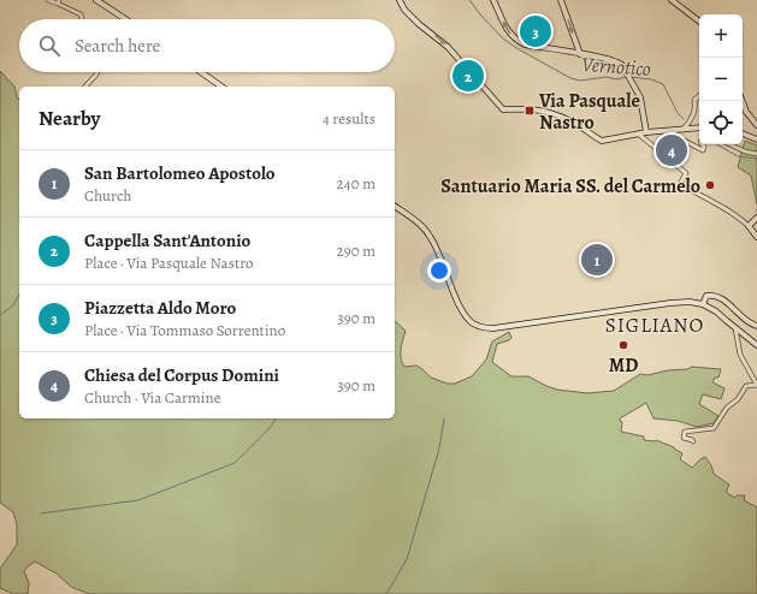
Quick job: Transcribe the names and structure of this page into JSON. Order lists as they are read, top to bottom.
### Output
{
  "districts": ["SIGLIANO"],
  "water": ["Vernotico"],
  "places": {
    "transit": ["Via Pasquale Nastro"],
    "other": ["Santuario Maria SS. del Carmelo", "MD"]
  },
  "page": {
    "pins": [
      "3",
      "2",
      "4",
      "1"
    ],
    "map_buttons": ["+", "−"],
    "search": "Search here",
    "heading": ["Nearby", "4 results"],
    "list": [
      {
        "mark": "1",
        "name": "San Bartolomeo Apostolo",
        "note": "Church",
        "value": "240 m"
      },
      {
        "mark": "2",
        "name": "Cappella Sant'Antonio",
        "note": "Place · Via Pasquale Nastro",
        "value": "290 m"
      },
      {
        "mark": "3",
        "name": "Piazzetta Aldo Moro",
        "note": "Place · Via Tommaso Sorrentino",
        "value": "390 m"
      },
      {
        "mark": "4",
        "name": "Chiesa del Corpus Domini",
        "note": "Church · Via Carmine",
        "value": "390 m"
      }
    ]
  }
}
